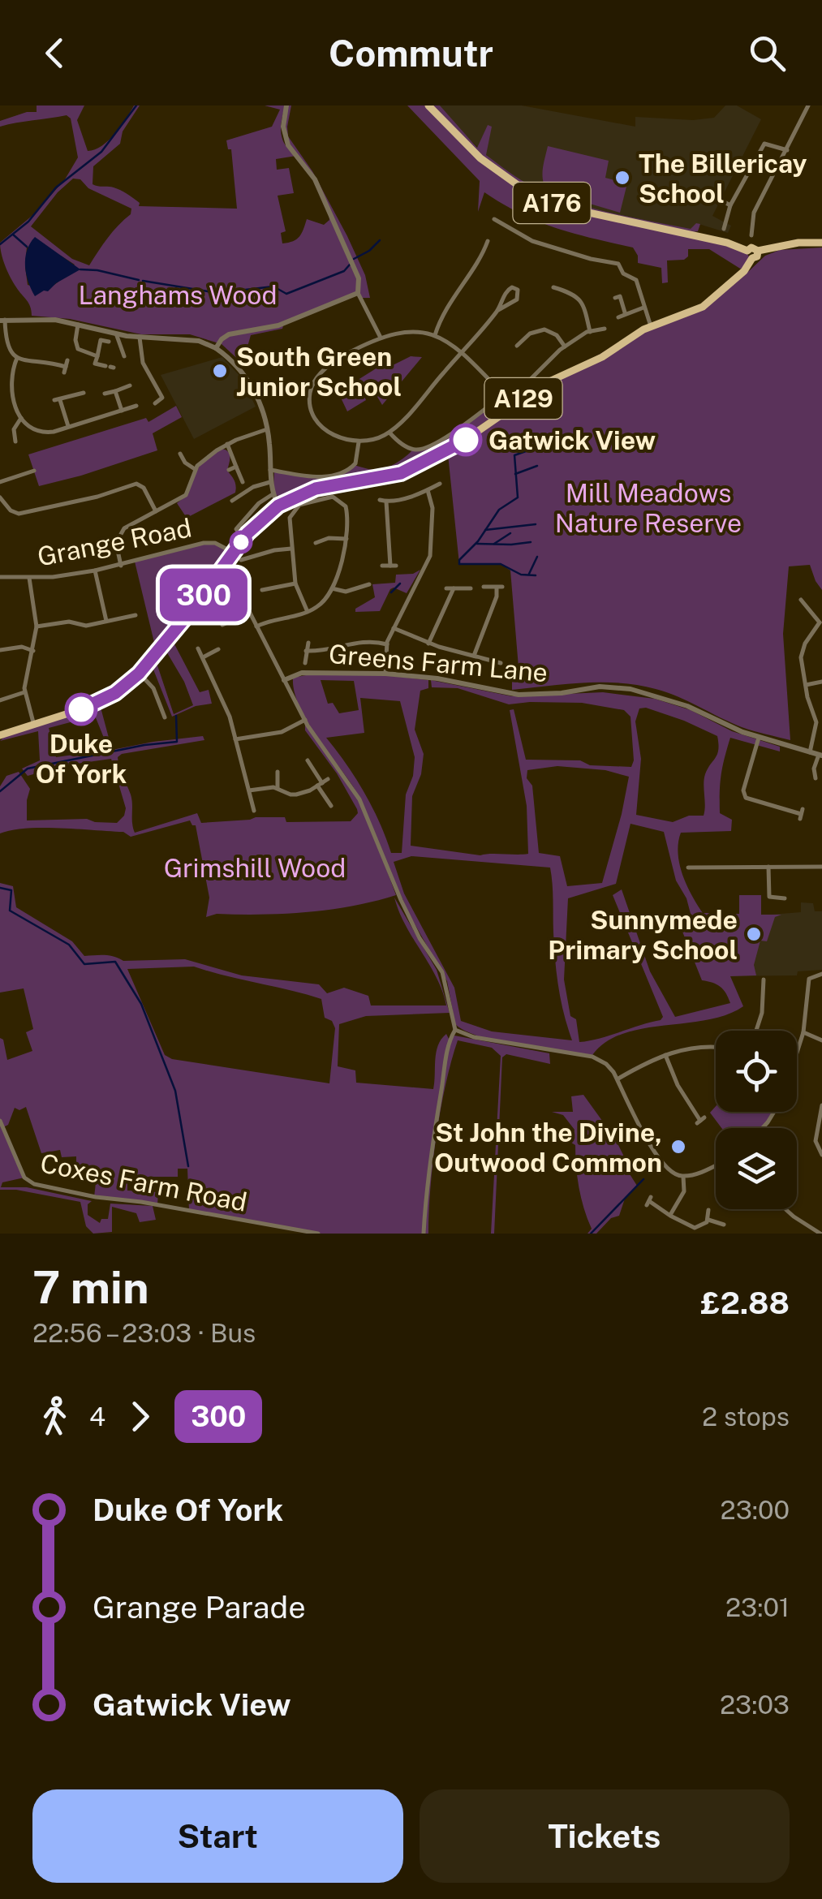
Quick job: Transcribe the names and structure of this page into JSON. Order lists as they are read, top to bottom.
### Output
{
  "streets": {
    "main road": ["A176", "A129"],
    "street": ["Grange Road", "Greens Farm Lane", "Coxes Farm Road"]
  },
  "crossings": [
    ["A176", "A129"],
    ["A129", "Grange Road"]
  ],
  "parks": ["Langhams Wood", "Mill Meadows Nature Reserve", "Grimshill Wood"],
  "places": [
    "The Billericay School",
    "South Green Junior School",
    "Gatwick View",
    "Duke Of York",
    "Sunnymede Primary School",
    "St John the Divine, Outwood Common"
  ],
  "lines": ["bus line 300"],
  "page": {
    "header": "Commutr",
    "on_map": "300",
    "heading": ["7 min", "22:56 – 23:03 · Bus", "£2.88"],
    "legs": ["4", "300", "2 stops"],
    "list": [
      {
        "name": "Duke Of York",
        "value": "23:00"
      },
      {
        "name": "Grange Parade",
        "value": "23:01"
      },
      {
        "name": "Gatwick View",
        "value": "23:03"
      }
    ],
    "buttons": ["Start", "Tickets"]
  }
}
